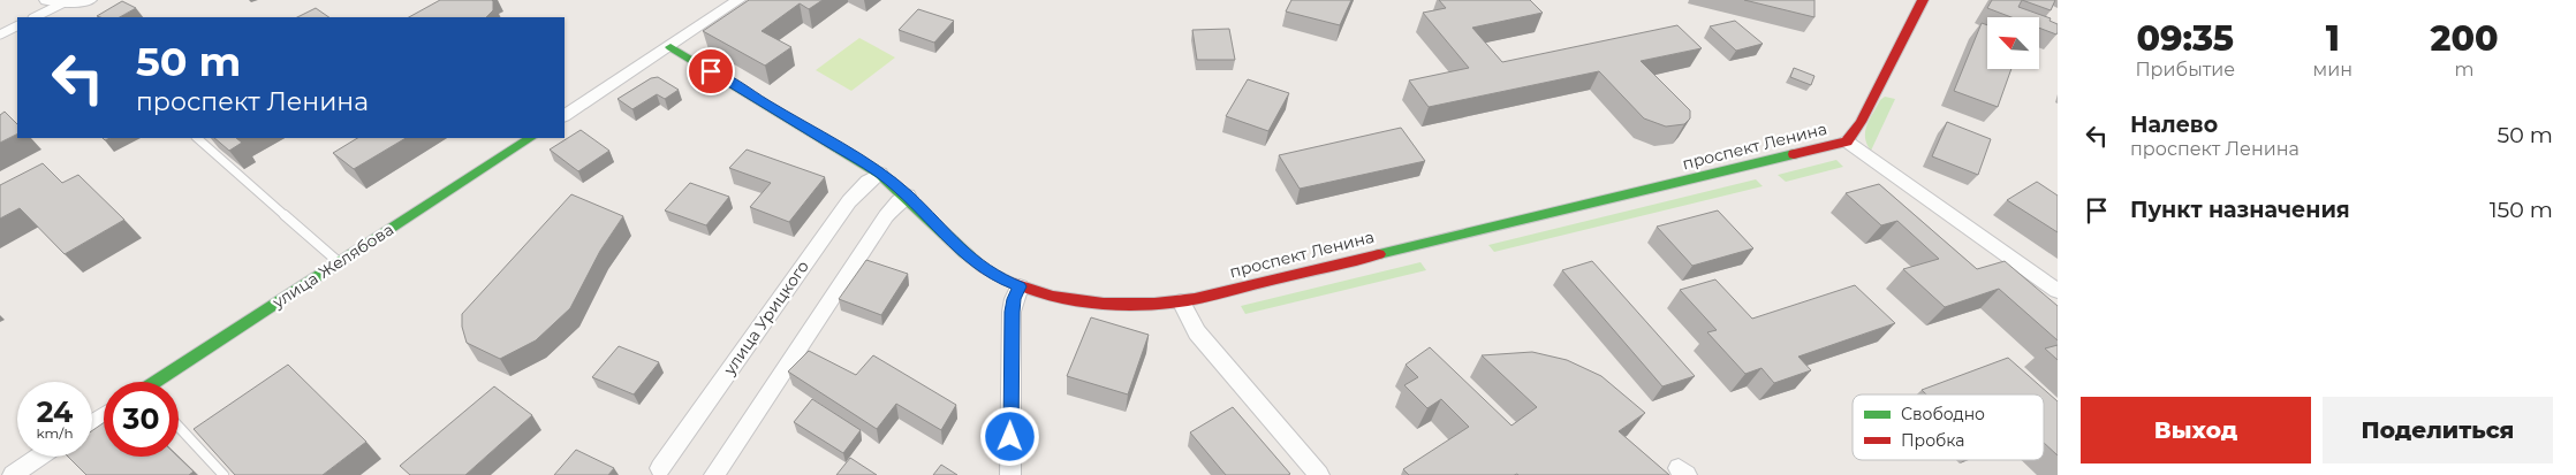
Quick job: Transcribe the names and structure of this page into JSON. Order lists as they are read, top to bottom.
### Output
{
  "streets": {
    "street": ["проспект Ленина", "улица Желябова", "улица Урицкого"]
  },
  "crossings": [
    ["проспект Ленина", "улица Урицкого"]
  ],
  "legend": ["Свободно", "Пробка"],
  "north": "top left",
  "page": {
    "eta": [
      "09:35",
      "Прибытие",
      "1",
      "мин",
      "200",
      "m"
    ],
    "turn": ["50 m", "проспект Ленина"],
    "list": [
      {
        "name": "Налево",
        "note": "проспект Ленина",
        "value": "50 m"
      },
      {
        "name": "Пункт назначения",
        "value": "150 m"
      }
    ],
    "speed": "24 km/h",
    "limit": "30",
    "buttons": ["Выход", "Поделиться"]
  }
}
